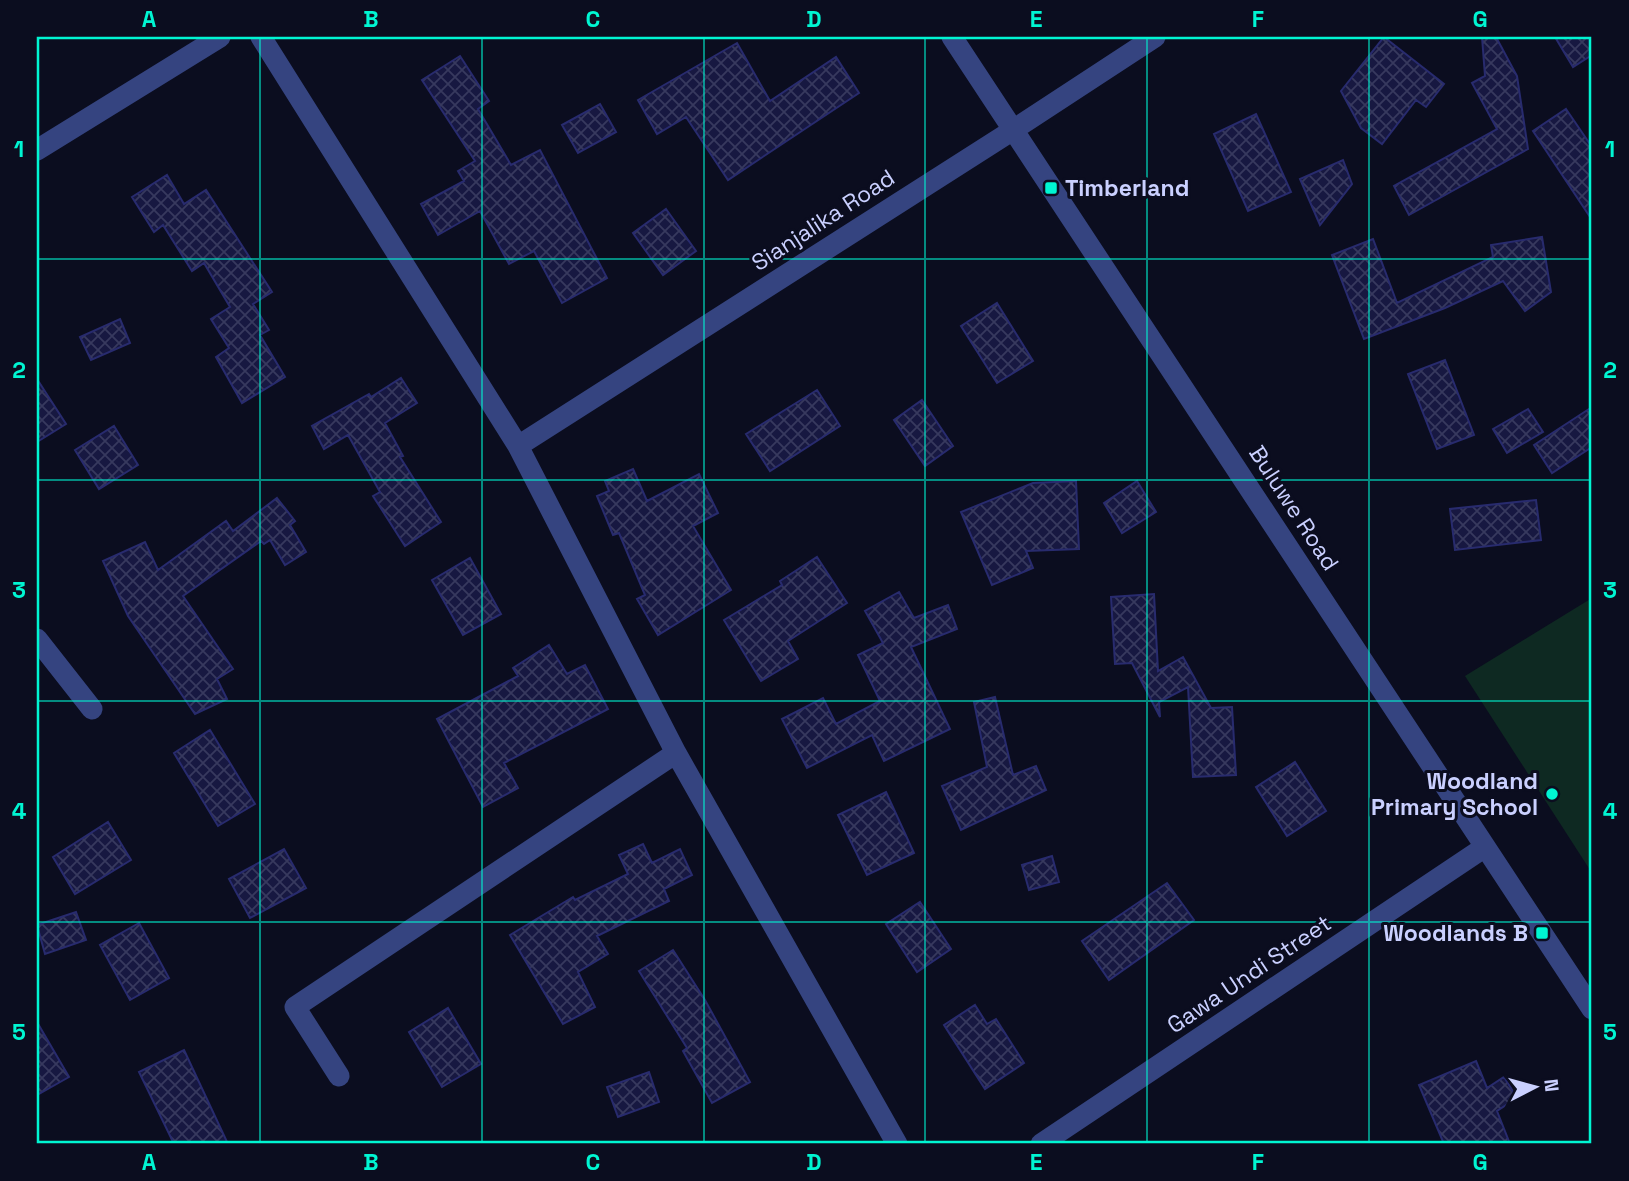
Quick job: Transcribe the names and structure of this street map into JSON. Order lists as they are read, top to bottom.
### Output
{
  "streets": {
    "street": ["Sianjalika Road", "Buluwe Road", "Gawa Undi Street"]
  },
  "crossings": [
    ["Sianjalika Road", "Buluwe Road"],
    ["Buluwe Road", "Gawa Undi Street"]
  ],
  "places": {
    "transit": ["Timberland", "Woodlands B"],
    "other": ["Woodland Primary School"]
  },
  "north": "right",
  "grid": {
    "columns": [
      "A",
      "B",
      "C",
      "D",
      "E",
      "F",
      "G"
    ],
    "rows": [
      "1",
      "2",
      "3",
      "4",
      "5"
    ]
  }
}
